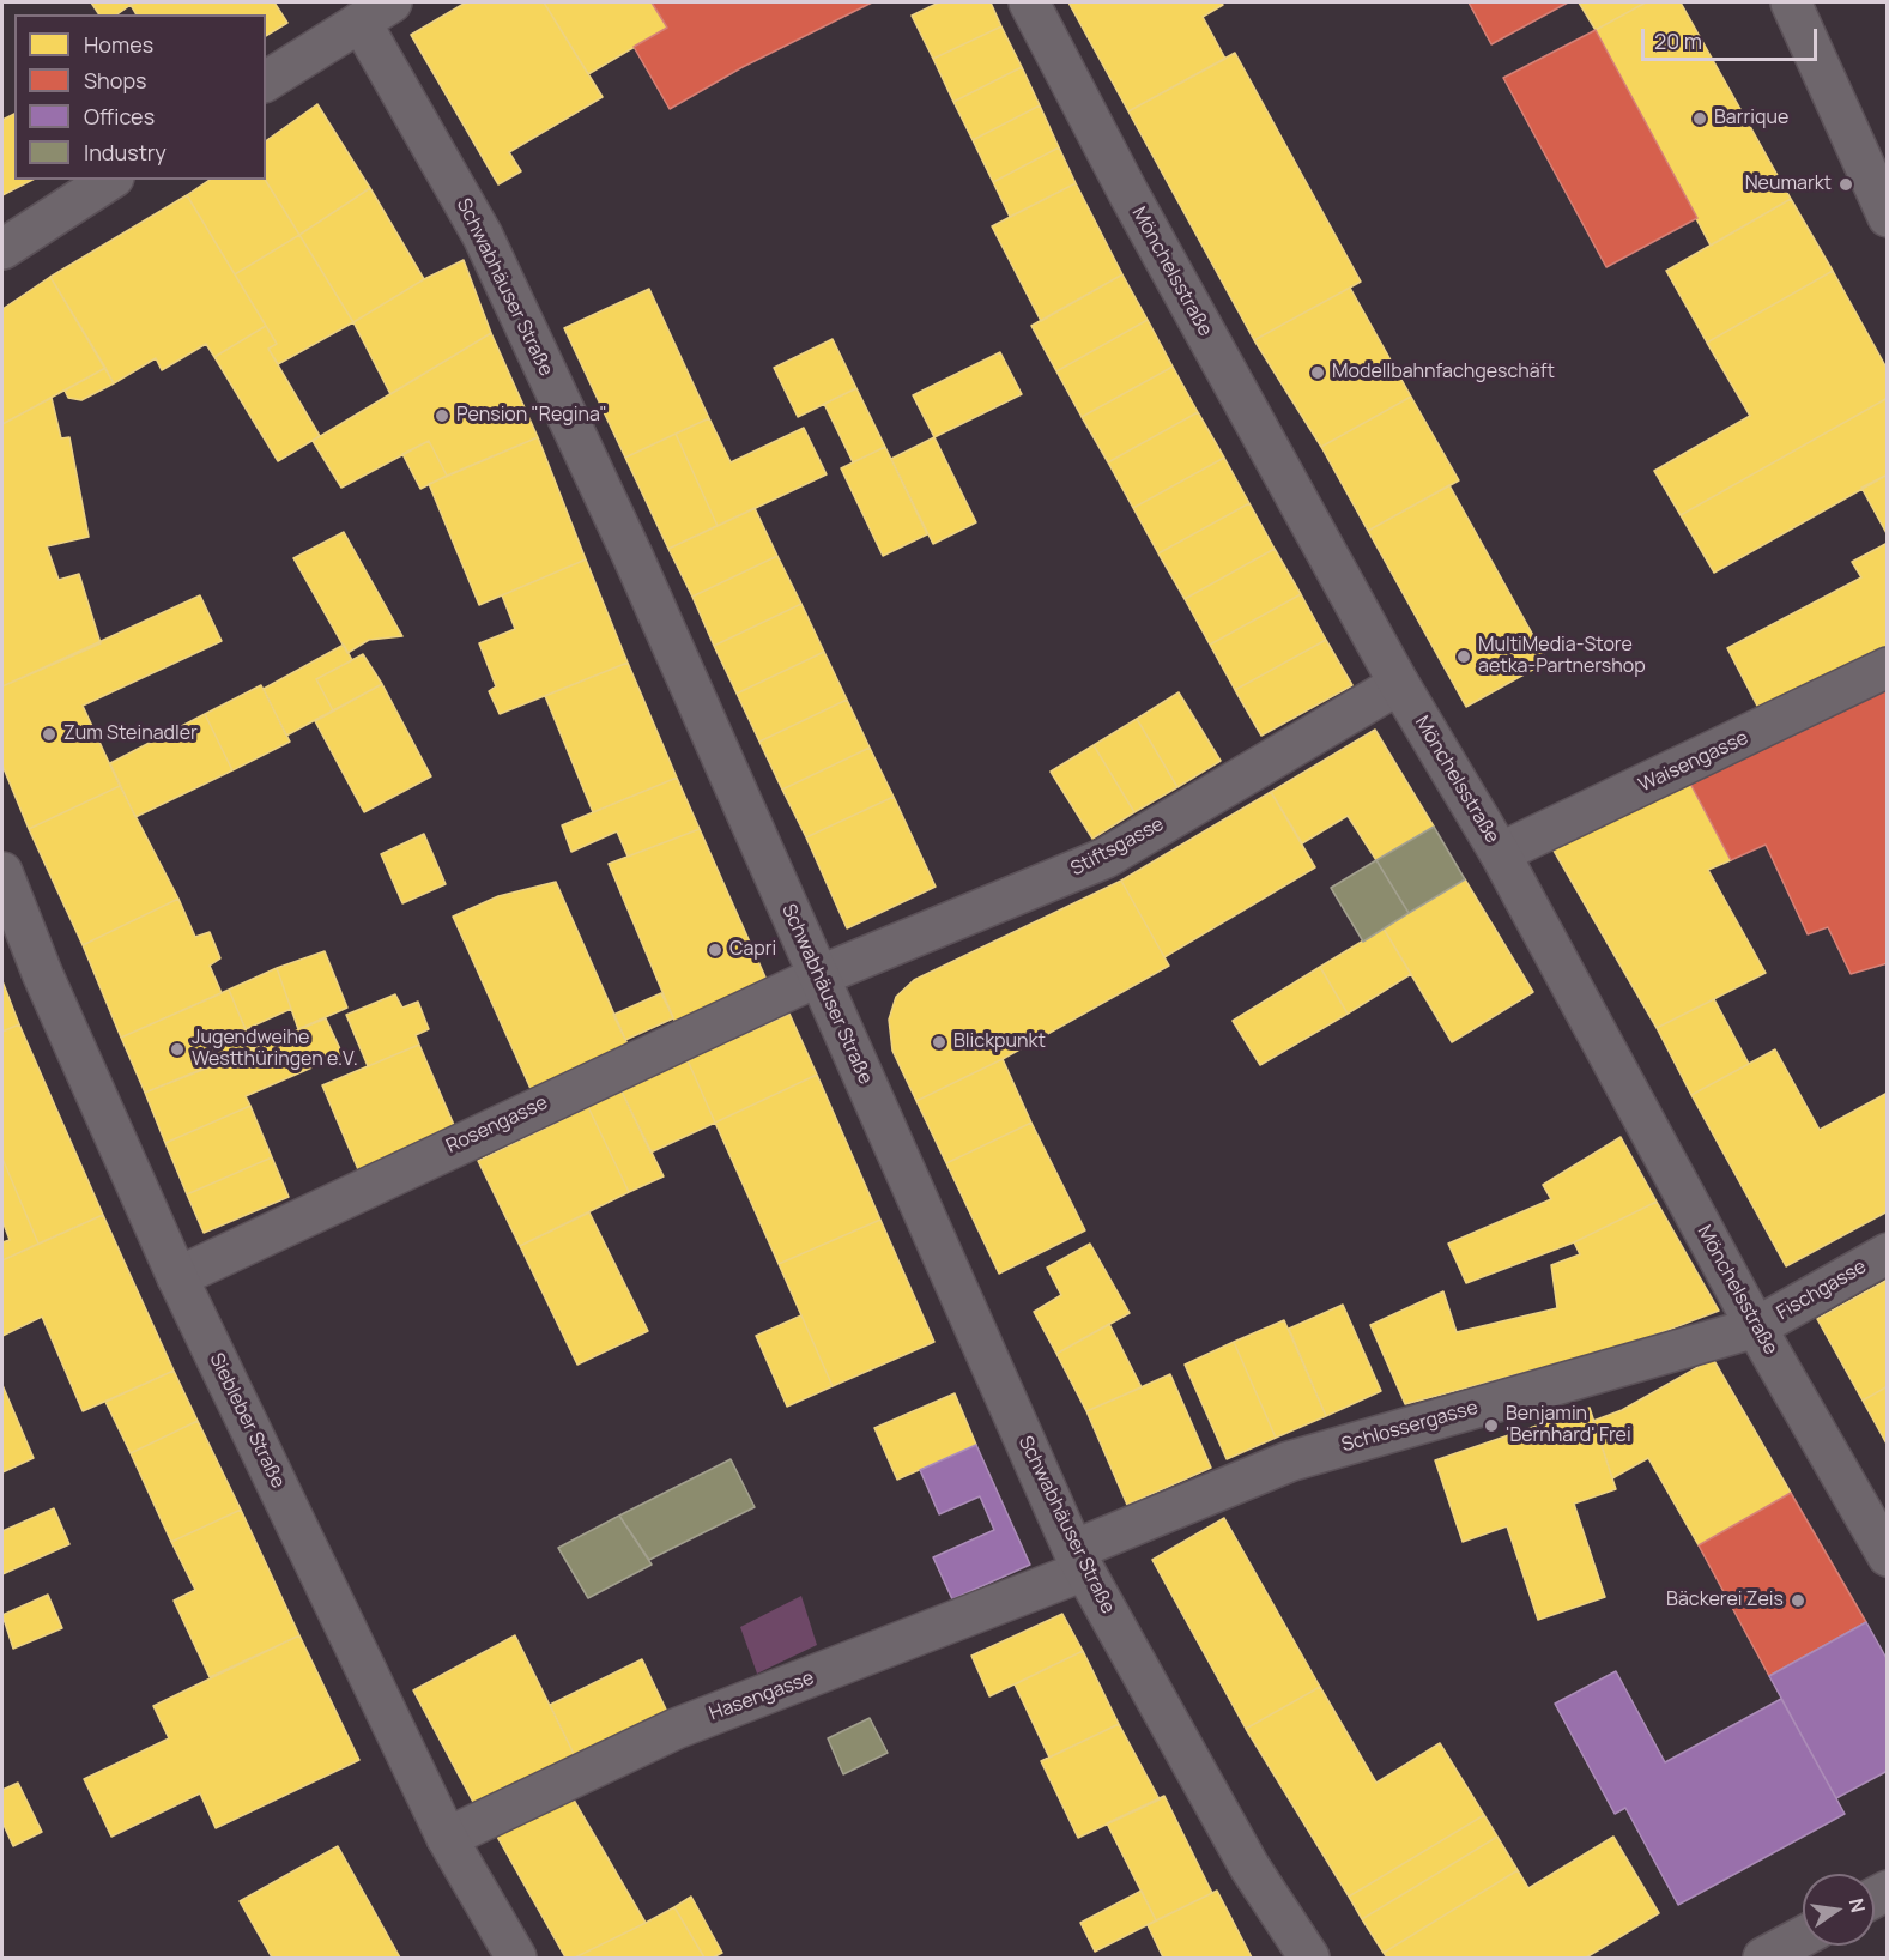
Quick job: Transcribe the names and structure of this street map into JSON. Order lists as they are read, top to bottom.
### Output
{
  "streets": {
    "street": [
      "Mönchelsstraße",
      "Schwabhäuser Straße",
      "Waisengasse",
      "Stiftsgasse",
      "Rosengasse",
      "Fischgasse",
      "Siebleber Straße",
      "Schlossergasse",
      "Hasengasse"
    ]
  },
  "crossings": [
    ["Mönchelsstraße", "Waisengasse"],
    ["Mönchelsstraße", "Stiftsgasse"],
    ["Mönchelsstraße", "Fischgasse"],
    ["Mönchelsstraße", "Schlossergasse"],
    ["Schwabhäuser Straße", "Stiftsgasse"],
    ["Schwabhäuser Straße", "Rosengasse"],
    ["Schwabhäuser Straße", "Schlossergasse"],
    ["Schwabhäuser Straße", "Hasengasse"],
    ["Stiftsgasse", "Rosengasse"],
    ["Rosengasse", "Siebleber Straße"],
    ["Fischgasse", "Schlossergasse"],
    ["Siebleber Straße", "Hasengasse"],
    ["Schlossergasse", "Hasengasse"]
  ],
  "places": [
    "Barrique",
    "Neumarkt",
    "Modellbahnfachgeschäft",
    "Pension \"Regina\"",
    "MultiMedia-Store aetka-Partnershop",
    "Zum Steinadler",
    "Capri",
    "Blickpunkt",
    "Jugendweihe Westthüringen e.V.",
    "Benjamin 'Bernhard' Frei",
    "Bäckerei Zeis"
  ],
  "legend": [
    "Homes",
    "Shops",
    "Offices",
    "Industry"
  ],
  "scale_bar": "20 m",
  "north": "right"
}
